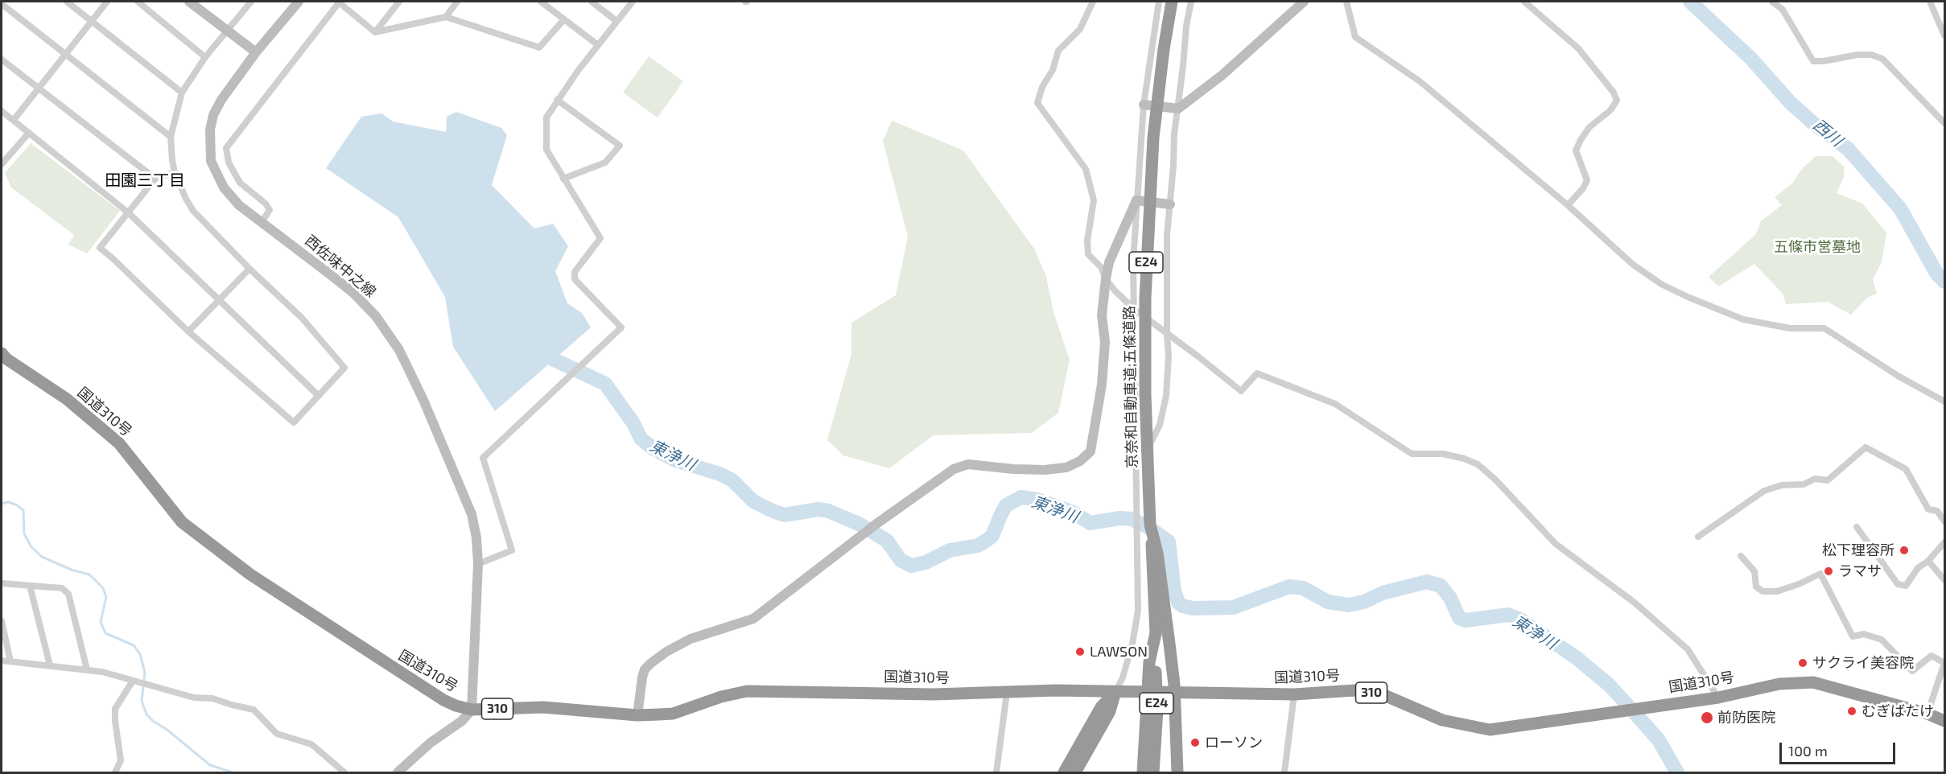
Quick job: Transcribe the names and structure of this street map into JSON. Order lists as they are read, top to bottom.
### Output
{
  "streets": {
    "highway": [
      "E24",
      "京奈和自動車道;五條道路",
      "国道310号",
      "310"
    ],
    "street": ["西佐味中之線"]
  },
  "crossings": [
    ["西佐味中之線", "国道310号"]
  ],
  "districts": ["田園三丁目"],
  "water": ["西川", "東浄川"],
  "parks": ["五條市営墓地"],
  "places": [
    "松下理容所",
    "ラマサ",
    "LAWSON",
    "サクライ美容院",
    "むぎばたけ",
    "前防医院",
    "ローソン"
  ],
  "scale_bar": "100 m"
}
